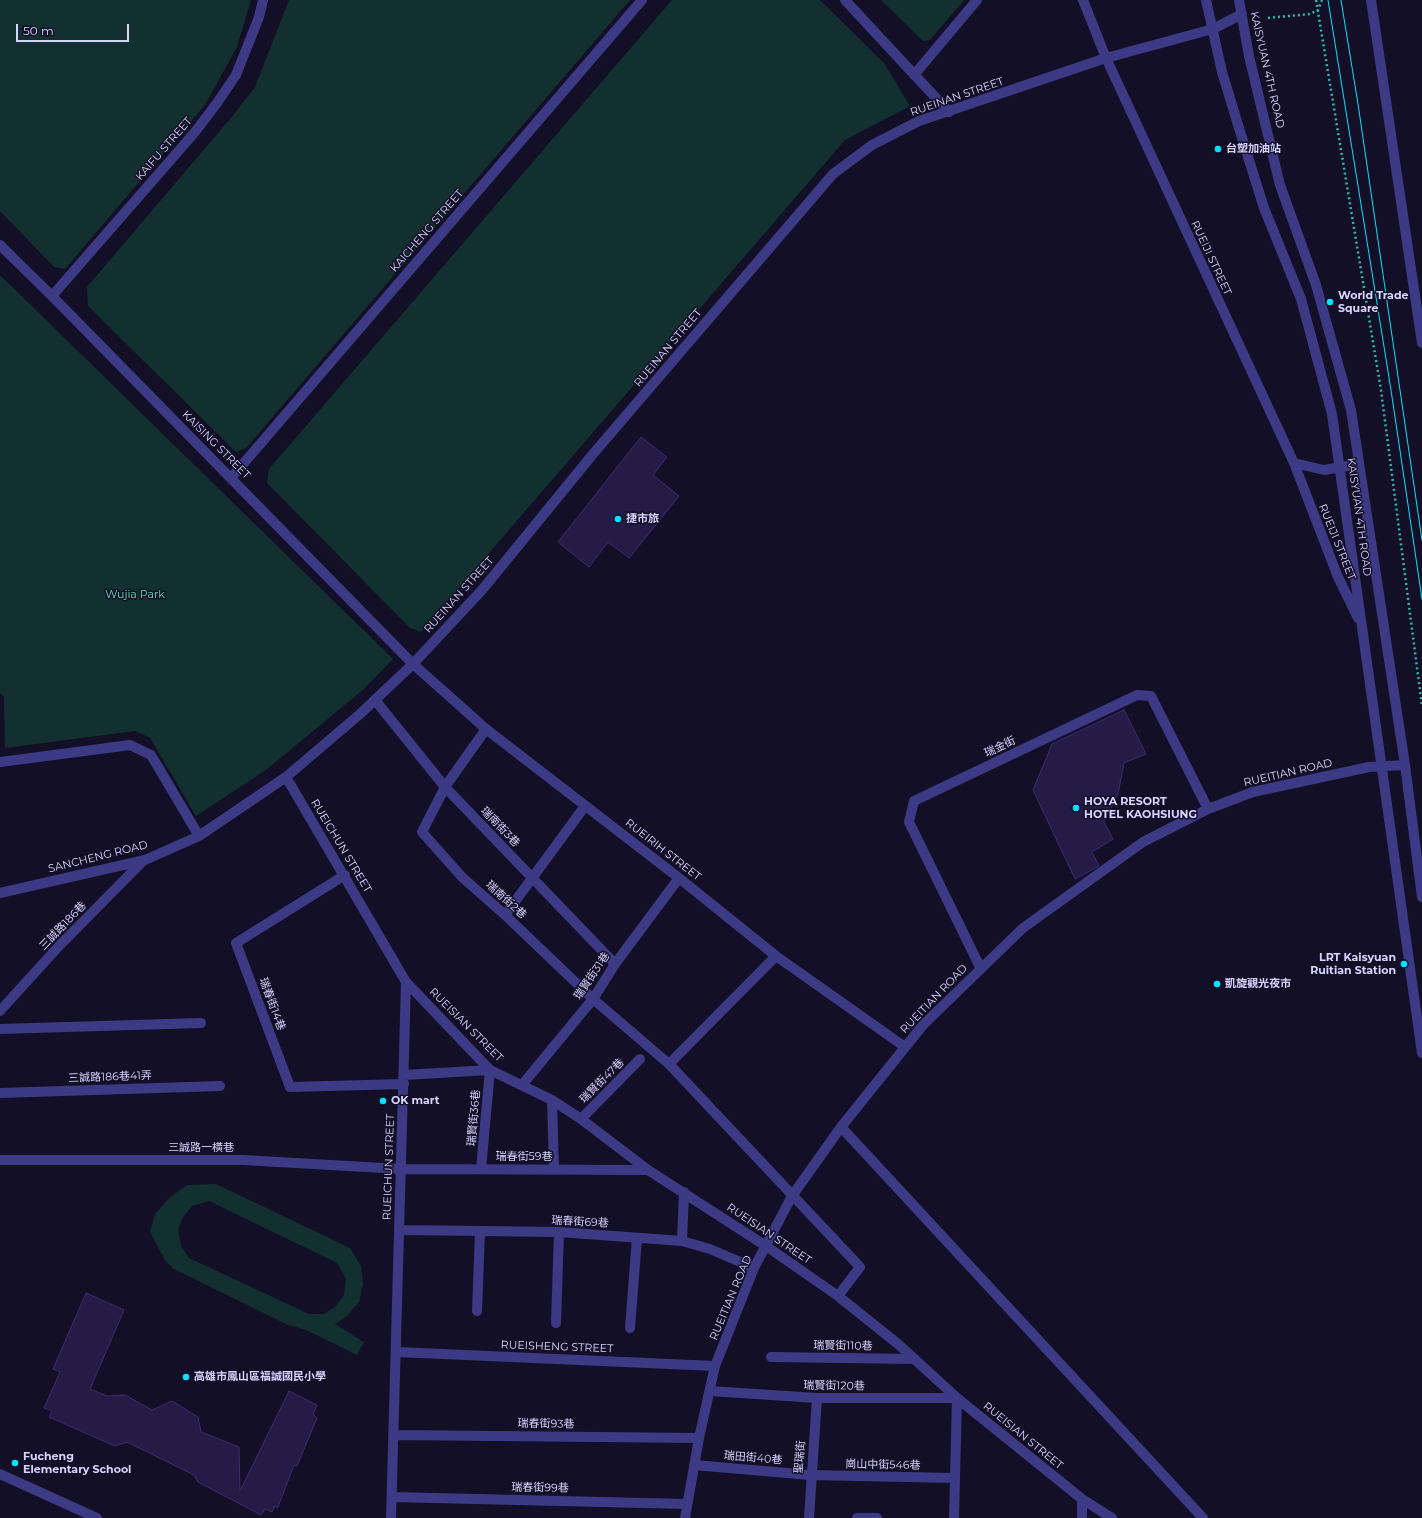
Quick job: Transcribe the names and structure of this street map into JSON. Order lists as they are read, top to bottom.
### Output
{
  "streets": {
    "street": [
      "KAISYUAN 4TH ROAD",
      "RUEINAN STREET",
      "KAIFU STREET",
      "KAICHENG STREET",
      "RUEIJI STREET",
      "KAISING STREET",
      "瑞金街",
      "RUEITIAN ROAD",
      "瑞南街3巷",
      "RUEICHUN STREET",
      "RUEIRIH STREET",
      "SANCHENG ROAD",
      "瑞南街2巷",
      "三誠路186巷",
      "瑞賢街31巷",
      "瑞春街14巷",
      "RUEISIAN STREET",
      "三誠路186巷41弄",
      "瑞賢街47巷",
      "瑞賢街36巷",
      "三誠路一橫巷",
      "瑞春街59巷",
      "瑞春街69巷",
      "瑞賢街110巷",
      "RUEISHENG STREET",
      "瑞賢街120巷",
      "瑞春街93巷",
      "聖瑞街",
      "瑞田街40巷",
      "崗山中街546巷",
      "瑞春街99巷"
    ]
  },
  "crossings": [
    ["KAISYUAN 4TH ROAD", "RUEINAN STREET"],
    ["KAISYUAN 4TH ROAD", "RUEIJI STREET"],
    ["KAISYUAN 4TH ROAD", "RUEITIAN ROAD"],
    ["RUEINAN STREET", "RUEIJI STREET"],
    ["RUEINAN STREET", "KAISING STREET"],
    ["RUEINAN STREET", "瑞南街3巷"],
    ["RUEINAN STREET", "RUEICHUN STREET"],
    ["RUEINAN STREET", "RUEIRIH STREET"],
    ["RUEINAN STREET", "SANCHENG ROAD"],
    ["KAIFU STREET", "KAISING STREET"],
    ["KAICHENG STREET", "KAISING STREET"],
    ["KAISING STREET", "RUEIRIH STREET"],
    ["瑞金街", "RUEITIAN ROAD"],
    ["RUEITIAN ROAD", "RUEIRIH STREET"],
    ["RUEITIAN ROAD", "瑞南街2巷"],
    ["RUEITIAN ROAD", "RUEISIAN STREET"],
    ["RUEITIAN ROAD", "瑞春街69巷"],
    ["RUEITIAN ROAD", "RUEISHENG STREET"],
    ["RUEITIAN ROAD", "瑞賢街120巷"],
    ["RUEITIAN ROAD", "瑞春街93巷"],
    ["RUEITIAN ROAD", "瑞田街40巷"],
    ["RUEITIAN ROAD", "瑞春街99巷"],
    ["瑞南街3巷", "瑞南街2巷"],
    ["瑞南街3巷", "瑞賢街31巷"],
    ["RUEICHUN STREET", "瑞春街14巷"],
    ["RUEICHUN STREET", "RUEISIAN STREET"],
    ["RUEICHUN STREET", "三誠路一橫巷"],
    ["RUEICHUN STREET", "瑞春街59巷"],
    ["RUEICHUN STREET", "瑞春街69巷"],
    ["RUEICHUN STREET", "RUEISHENG STREET"],
    ["RUEICHUN STREET", "瑞春街93巷"],
    ["RUEICHUN STREET", "瑞春街99巷"],
    ["RUEIRIH STREET", "瑞南街2巷"],
    ["RUEIRIH STREET", "瑞賢街31巷"],
    ["SANCHENG ROAD", "三誠路186巷"],
    ["瑞南街2巷", "瑞賢街31巷"],
    ["瑞南街2巷", "RUEISIAN STREET"],
    ["瑞賢街31巷", "RUEISIAN STREET"],
    ["RUEISIAN STREET", "瑞賢街47巷"],
    ["RUEISIAN STREET", "瑞賢街36巷"],
    ["RUEISIAN STREET", "瑞春街59巷"],
    ["RUEISIAN STREET", "瑞賢街110巷"],
    ["RUEISIAN STREET", "瑞賢街120巷"],
    ["瑞賢街36巷", "瑞春街59巷"],
    ["三誠路一橫巷", "瑞春街59巷"],
    ["瑞賢街120巷", "聖瑞街"],
    ["聖瑞街", "瑞田街40巷"],
    ["聖瑞街", "崗山中街546巷"],
    ["瑞田街40巷", "崗山中街546巷"]
  ],
  "parks": ["Wujia Park"],
  "places": [
    "台塑加油站",
    "World Trade Square",
    "捷市旅",
    "HOYA RESORT HOTEL KAOHSIUNG",
    "LRT Kaisyuan Ruitian Station",
    "凱旋觀光夜市",
    "OK mart",
    "高雄市鳳山區福誠國民小學",
    "Fucheng Elementary School"
  ],
  "scale_bar": "50 m"
}
